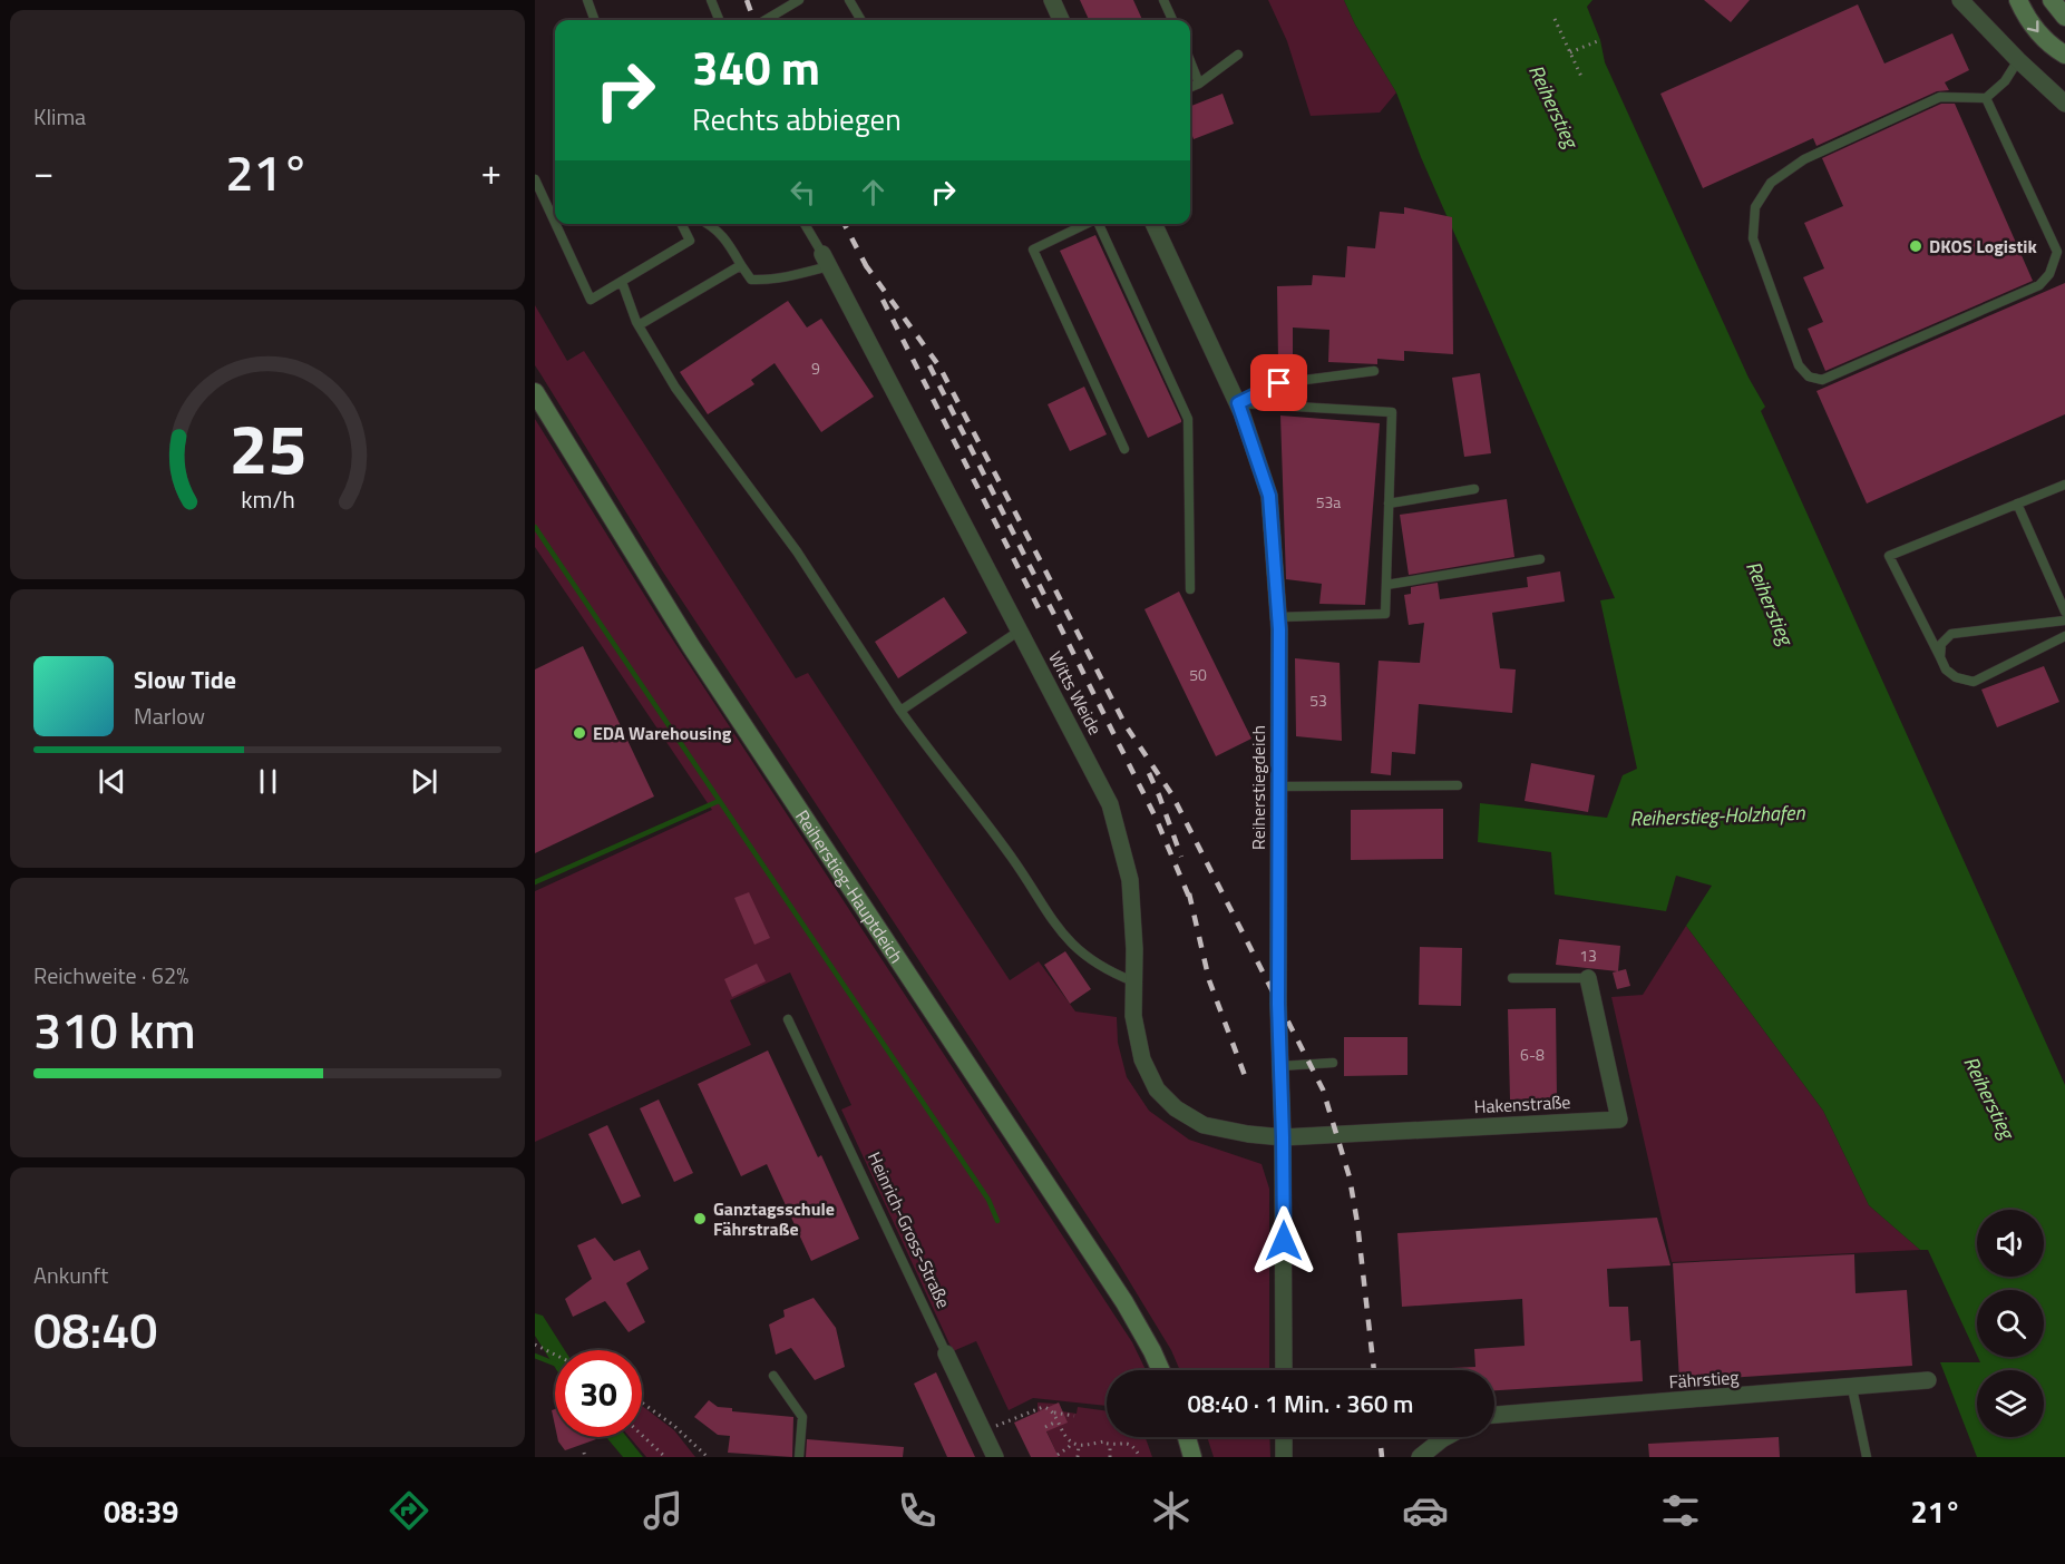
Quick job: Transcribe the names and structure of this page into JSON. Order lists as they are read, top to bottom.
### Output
{
  "streets": {
    "main road": ["Reiherstieg-Hauptdeich"],
    "street": [
      "Witts Weide",
      "Reiherstiegdeich",
      "Hakenstraße",
      "Heinrich-Gross-Straße",
      "Fährstieg"
    ]
  },
  "crossings": [
    ["Witts Weide", "Reiherstiegdeich"],
    ["Witts Weide", "Hakenstraße"],
    ["Reiherstiegdeich", "Hakenstraße"]
  ],
  "water": ["Reiherstieg", "Reiherstieg-Holzhafen"],
  "places": ["DKOS Logistik", "EDA Warehousing", "Ganztagsschule Fährstraße"],
  "house_numbers": [
    "9",
    "53a",
    "50",
    "53",
    "13",
    "6-8"
  ],
  "page": {
    "tile": [
      "Klima",
      ["Reichweite · 62%", "310 km"],
      ["Ankunft", "08:40"]
    ],
    "turn": ["340 m", "Rechts abbiegen"],
    "heat": ["−", "21°", "+"],
    "song": ["Slow Tide", "Marlow"],
    "limit": "30",
    "trip": "08:40 · 1 Min. · 360 m",
    "tabs": ["08:39", "21°"],
    "gauge": ["25", "km/h"]
  }
}
